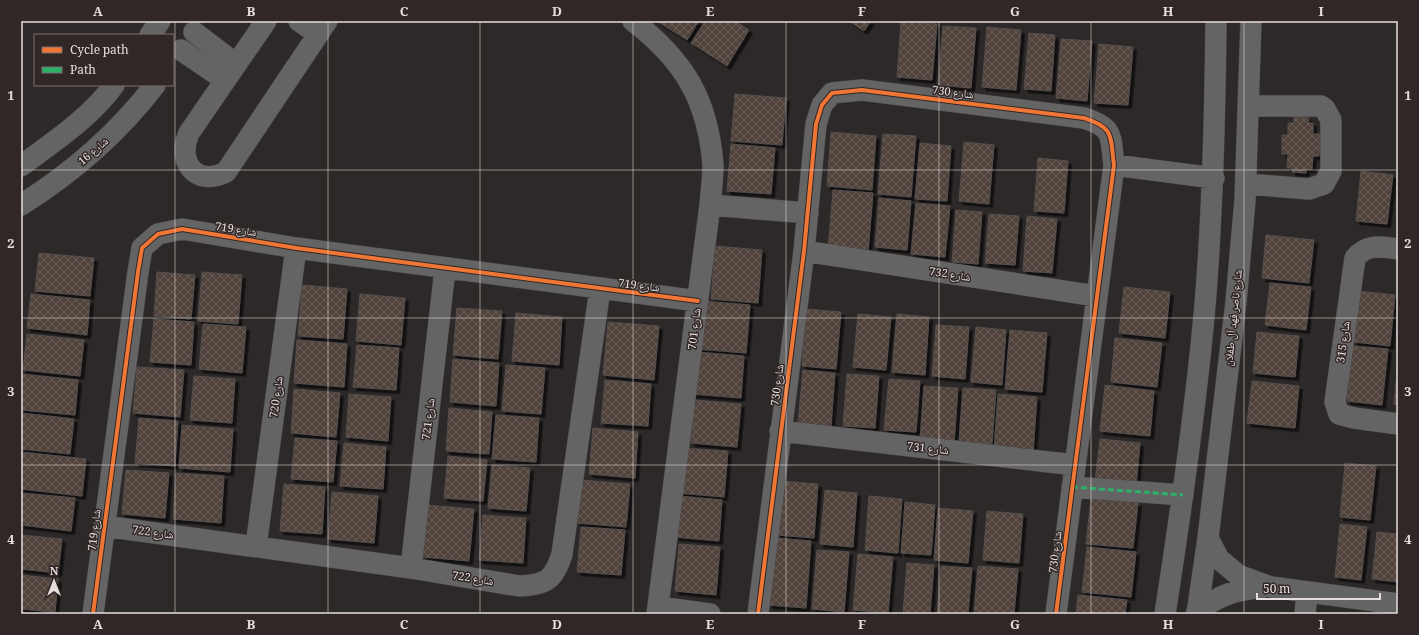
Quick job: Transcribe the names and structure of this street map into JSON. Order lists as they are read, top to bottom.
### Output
{
  "streets": {
    "street": [
      "شارع 730",
      "شارع 16",
      "شارع 719",
      "شارع 732",
      "شارع ناصر فهد آل طفلان",
      "شارع 701",
      "شارع 315",
      "شارع 720",
      "شارع 721",
      "شارع 731",
      "شارع 722"
    ]
  },
  "crossings": [
    ["شارع 730", "شارع 732"],
    ["شارع 730", "شارع 731"],
    ["شارع 719", "شارع 701"],
    ["شارع 719", "شارع 720"],
    ["شارع 719", "شارع 721"],
    ["شارع 719", "شارع 722"],
    ["شارع 720", "شارع 722"],
    ["شارع 721", "شارع 722"]
  ],
  "legend": ["Cycle path", "Path"],
  "scale_bar": "50 m",
  "north": "top",
  "grid": {
    "columns": [
      "A",
      "B",
      "C",
      "D",
      "E",
      "F",
      "G",
      "H",
      "I"
    ],
    "rows": [
      "1",
      "2",
      "3",
      "4"
    ]
  }
}
